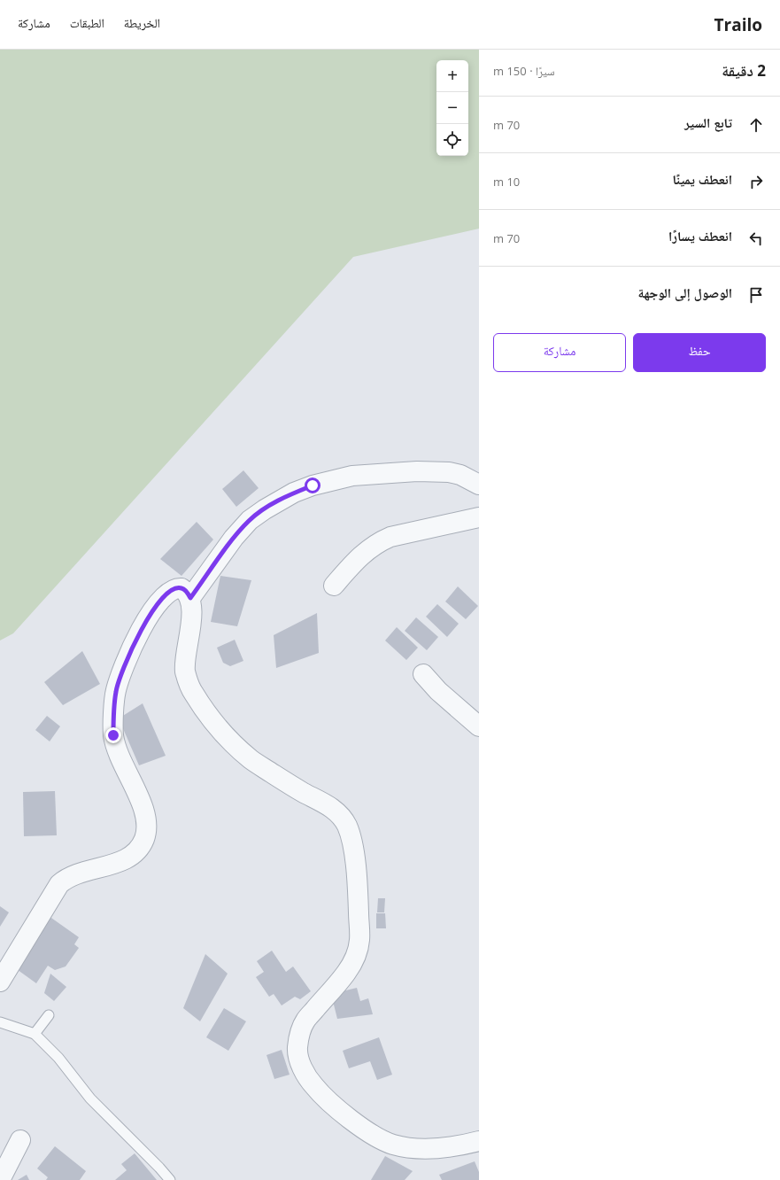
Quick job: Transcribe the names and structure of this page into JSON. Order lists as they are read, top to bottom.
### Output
{
  "page": {
    "header": "Trailo",
    "nav": ["الخريطة", "الطبقات", "مشاركة"],
    "heading": ["2 دقيقة", "سيرًا · 150 m"],
    "map_buttons": ["+", "−"],
    "list": [
      ["تابع السير", "70 m"],
      ["انعطف يمينًا", "10 m"],
      ["انعطف يسارًا", "70 m"],
      "الوصول إلى الوجهة"
    ],
    "buttons": ["حفظ", "مشاركة"]
  }
}
